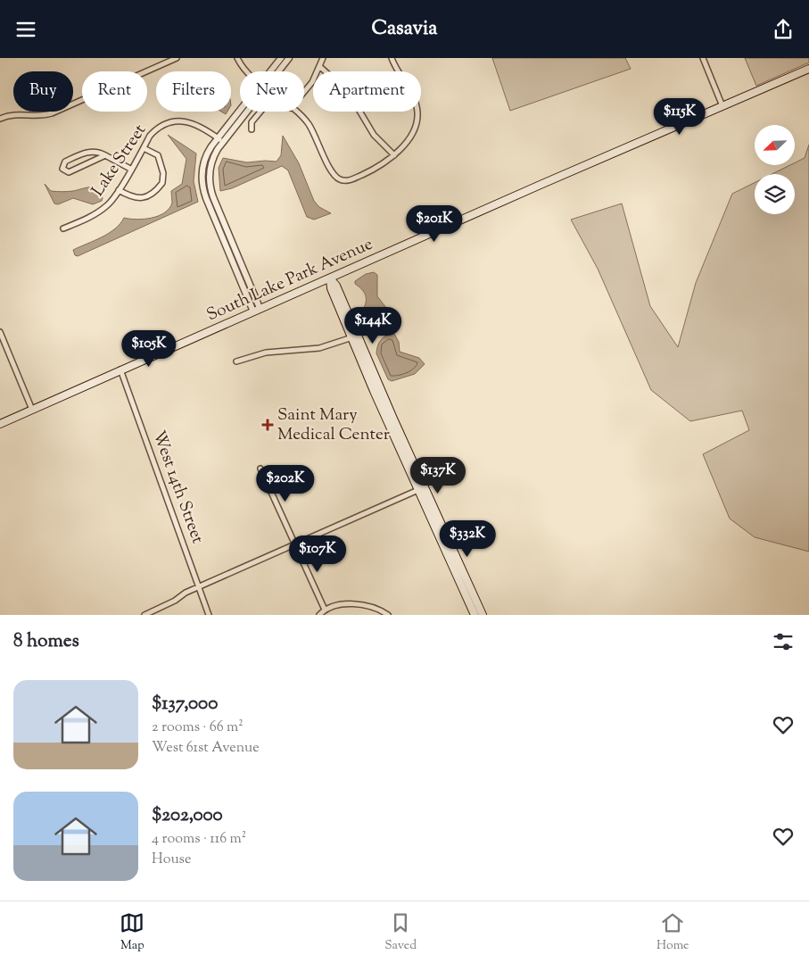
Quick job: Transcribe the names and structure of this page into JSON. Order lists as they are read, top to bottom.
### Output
{
  "streets": {
    "main road": ["South Lake Park Avenue"],
    "street": ["Lake Street", "West 14th Street"]
  },
  "crossings": [
    ["South Lake Park Avenue", "West 14th Street"]
  ],
  "places": {
    "health": ["Saint Mary Medical Center"]
  },
  "north": "bottom left",
  "page": {
    "header": "Casavia",
    "chip": [
      "Buy",
      "Rent",
      "Filters",
      "New",
      "Apartment"
    ],
    "price": [
      "$115K",
      "$201K",
      "$144K",
      "$105K",
      "$137K",
      "$202K",
      "$332K",
      "$107K"
    ],
    "heading": "8 homes",
    "list": [
      {
        "name": "$137,000",
        "note": "2 rooms · 66 m² · West 61st Avenue"
      },
      {
        "name": "$202,000",
        "note": "4 rooms · 116 m² · House"
      }
    ],
    "tabs": ["Map", "Saved", "Home"]
  }
}
